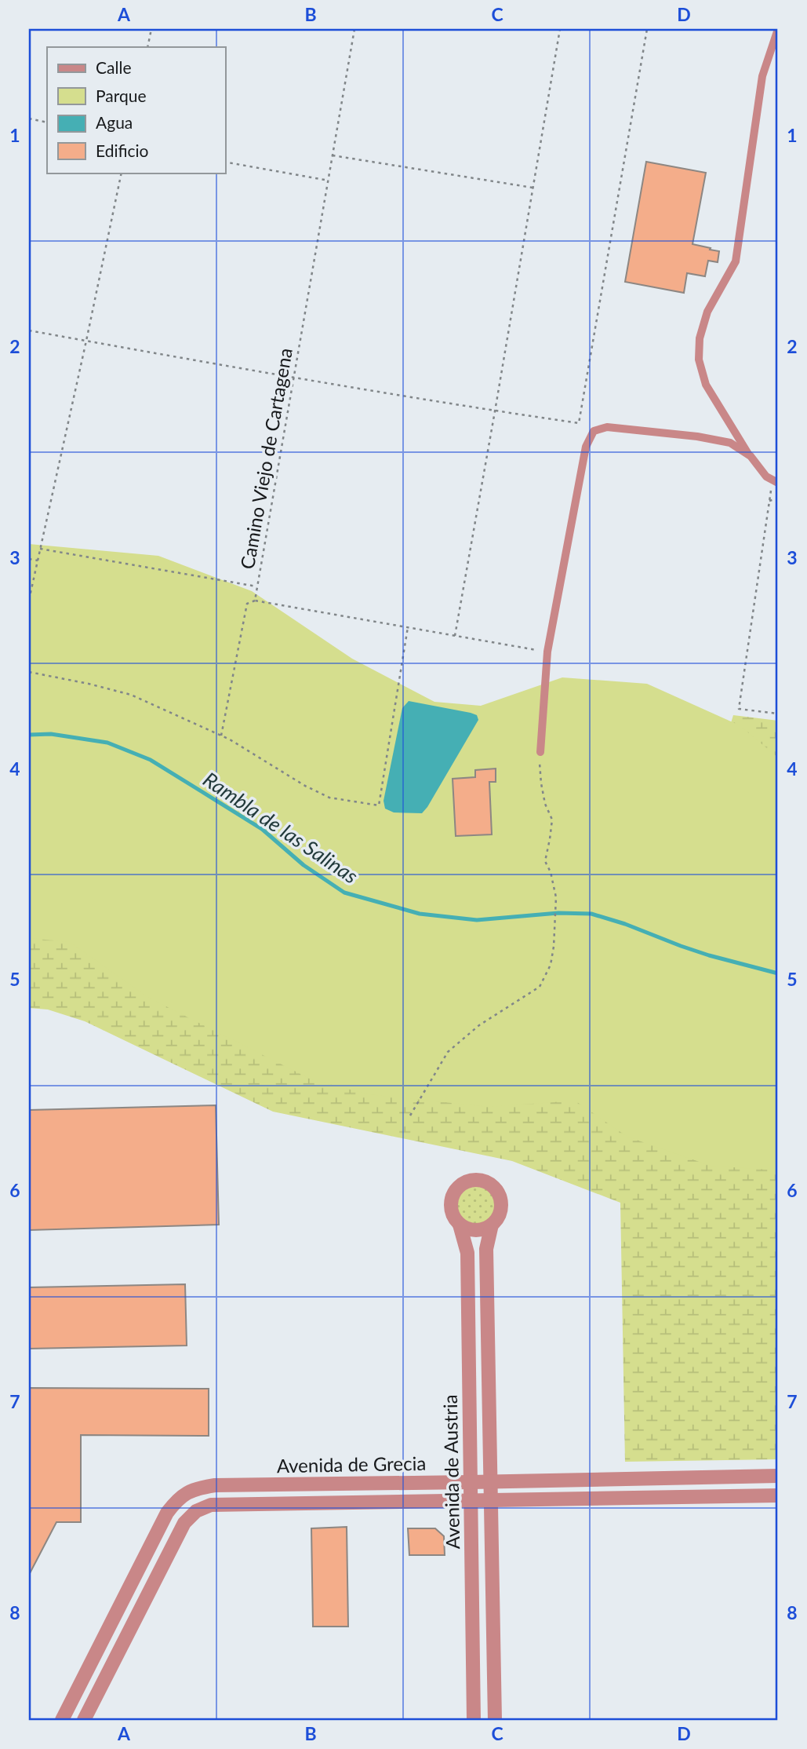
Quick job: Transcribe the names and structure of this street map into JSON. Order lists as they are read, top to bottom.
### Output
{
  "streets": {
    "street": ["Avenida de Grecia", "Avenida de Austria"],
    "path": ["Camino Viejo de Cartagena"]
  },
  "crossings": [
    ["Avenida de Grecia", "Avenida de Austria"]
  ],
  "water": ["Rambla de las Salinas"],
  "legend": [
    "Calle",
    "Parque",
    "Agua",
    "Edificio"
  ],
  "grid": {
    "columns": [
      "A",
      "B",
      "C",
      "D"
    ],
    "rows": [
      "1",
      "2",
      "3",
      "4",
      "5",
      "6",
      "7",
      "8"
    ]
  }
}
